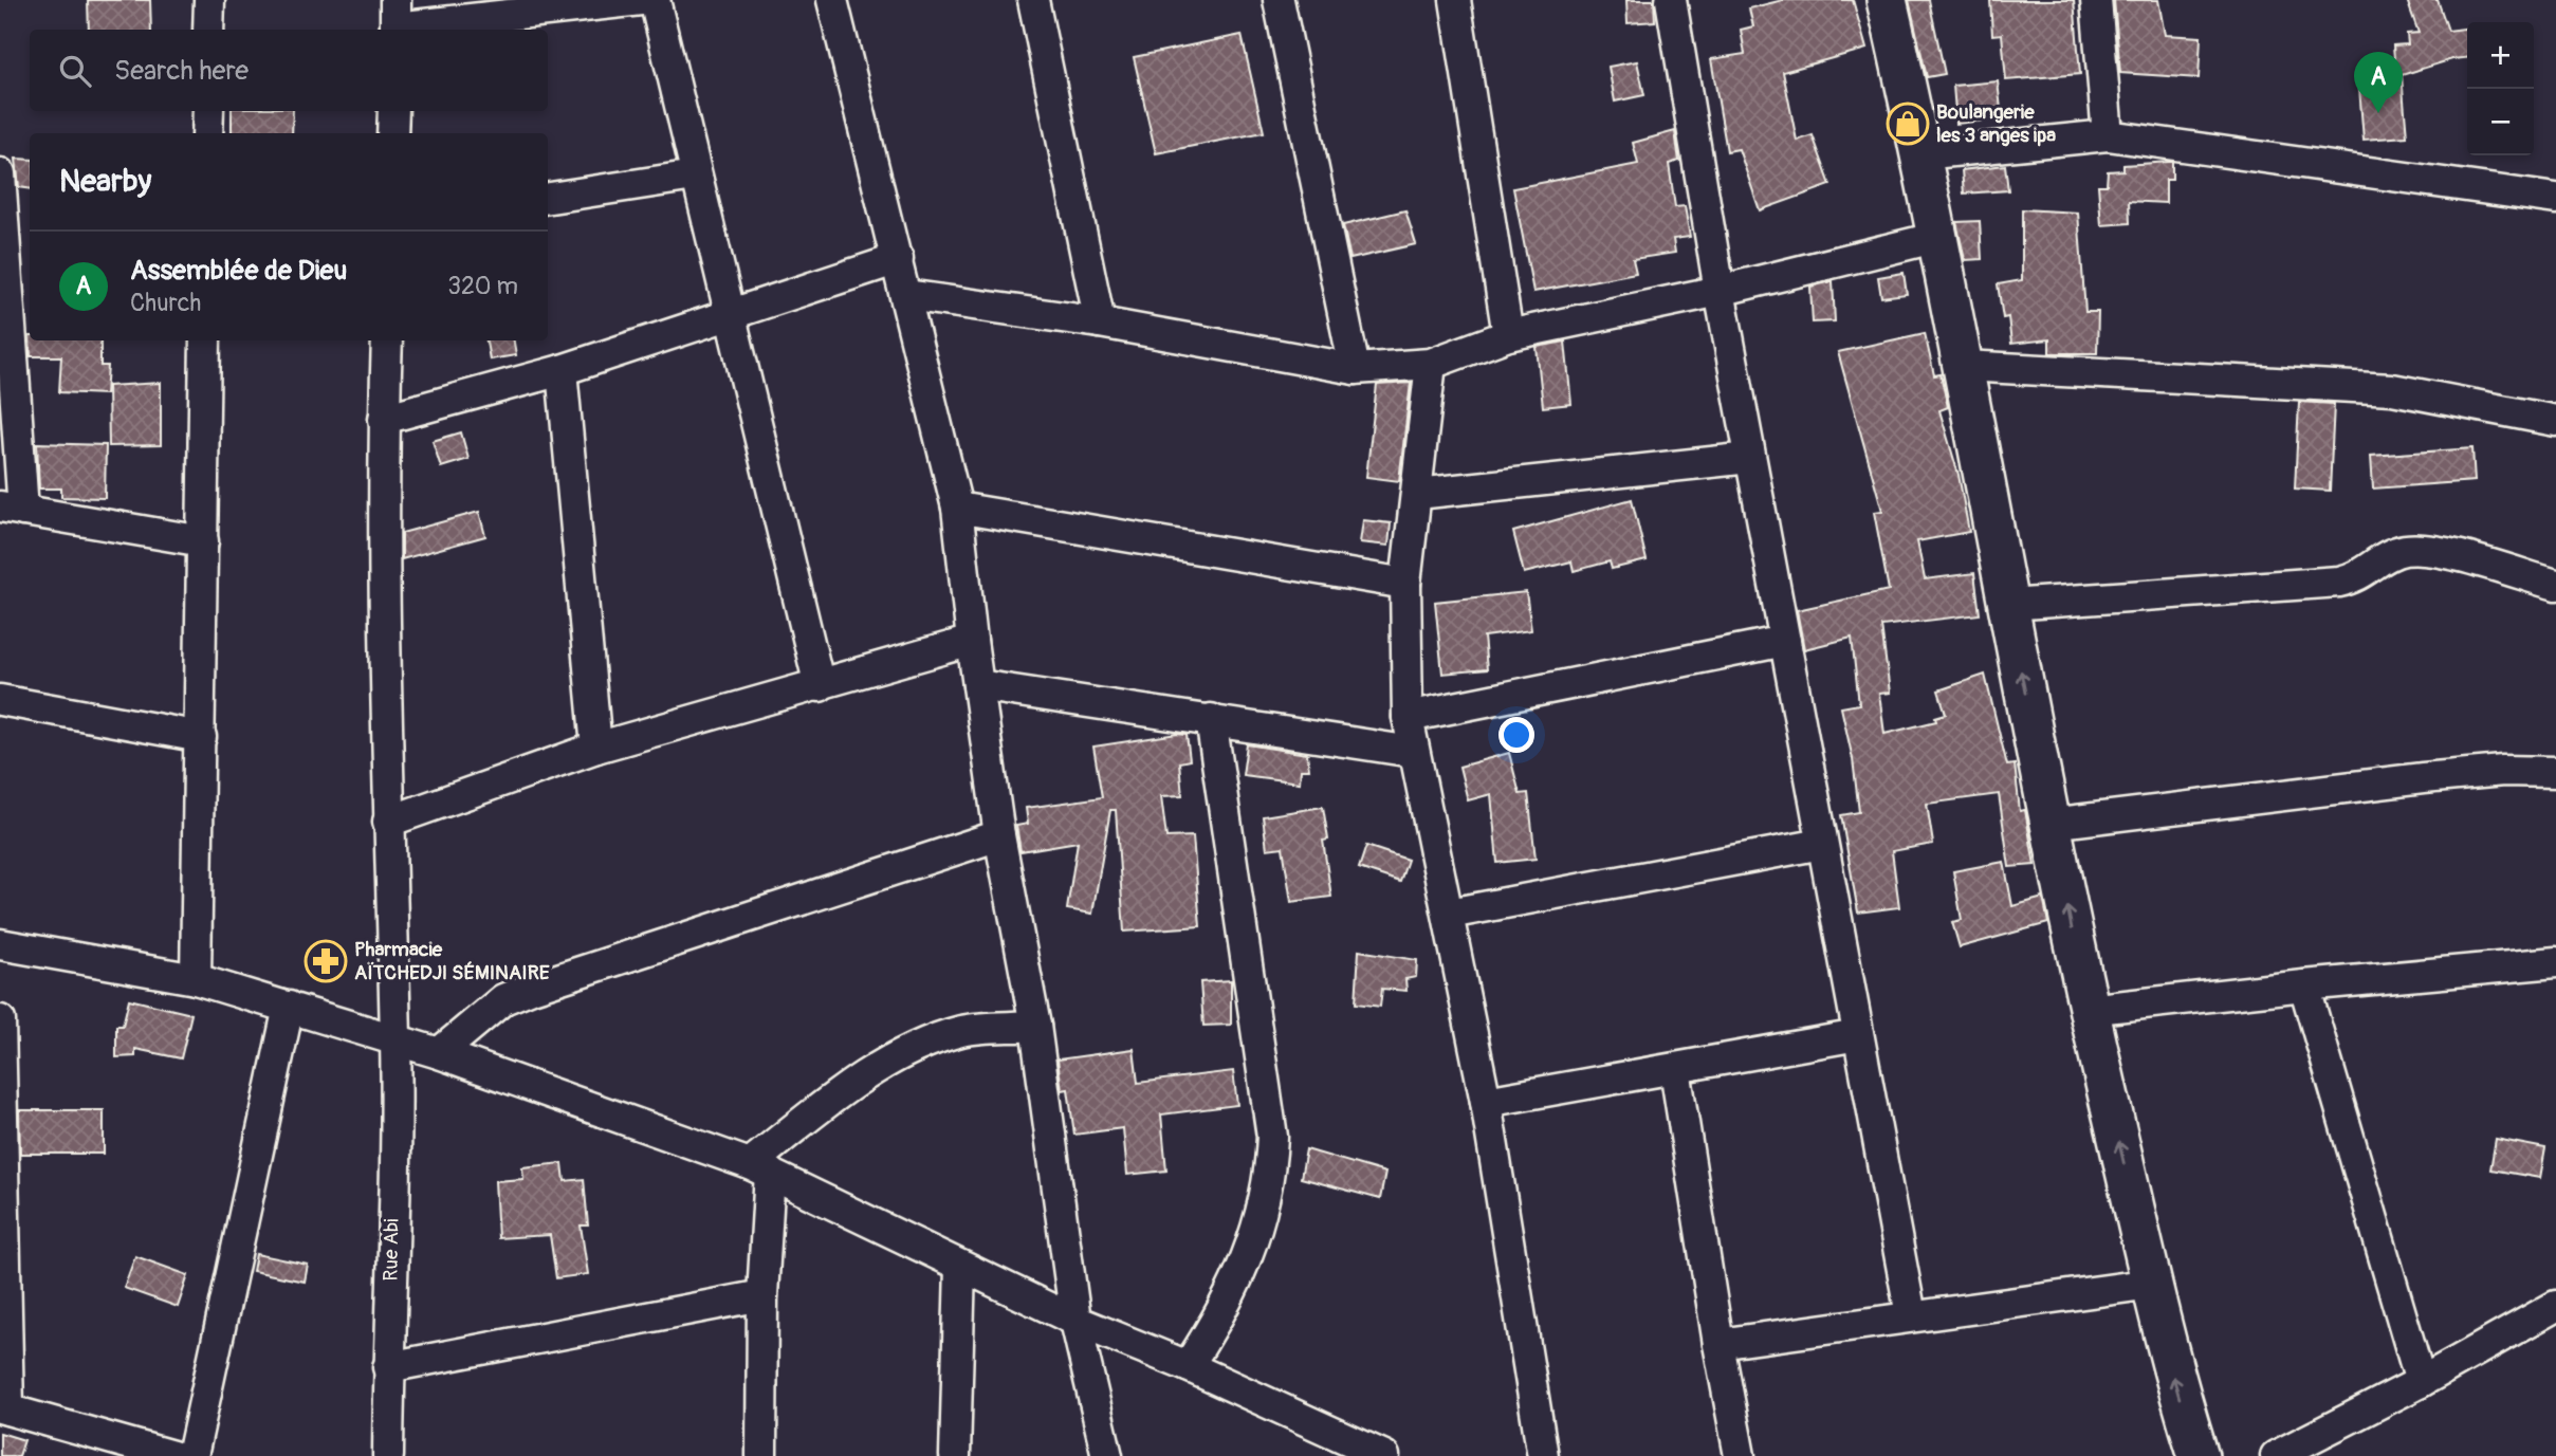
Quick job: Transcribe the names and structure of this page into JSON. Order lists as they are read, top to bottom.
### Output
{
  "streets": {
    "street": ["Rue Abi"]
  },
  "places": {
    "shop": ["Boulangerie les 3 anges ipa"],
    "pharmacy": ["Pharmacie AÏTCHEDJI SÉMINAIRE"]
  },
  "page": {
    "map_buttons": ["+", "−"],
    "search": "Search here",
    "pins": "A",
    "heading": "Nearby",
    "list": [
      {
        "mark": "A",
        "name": "Assemblée de Dieu",
        "note": "Church",
        "value": "320 m"
      }
    ]
  }
}
